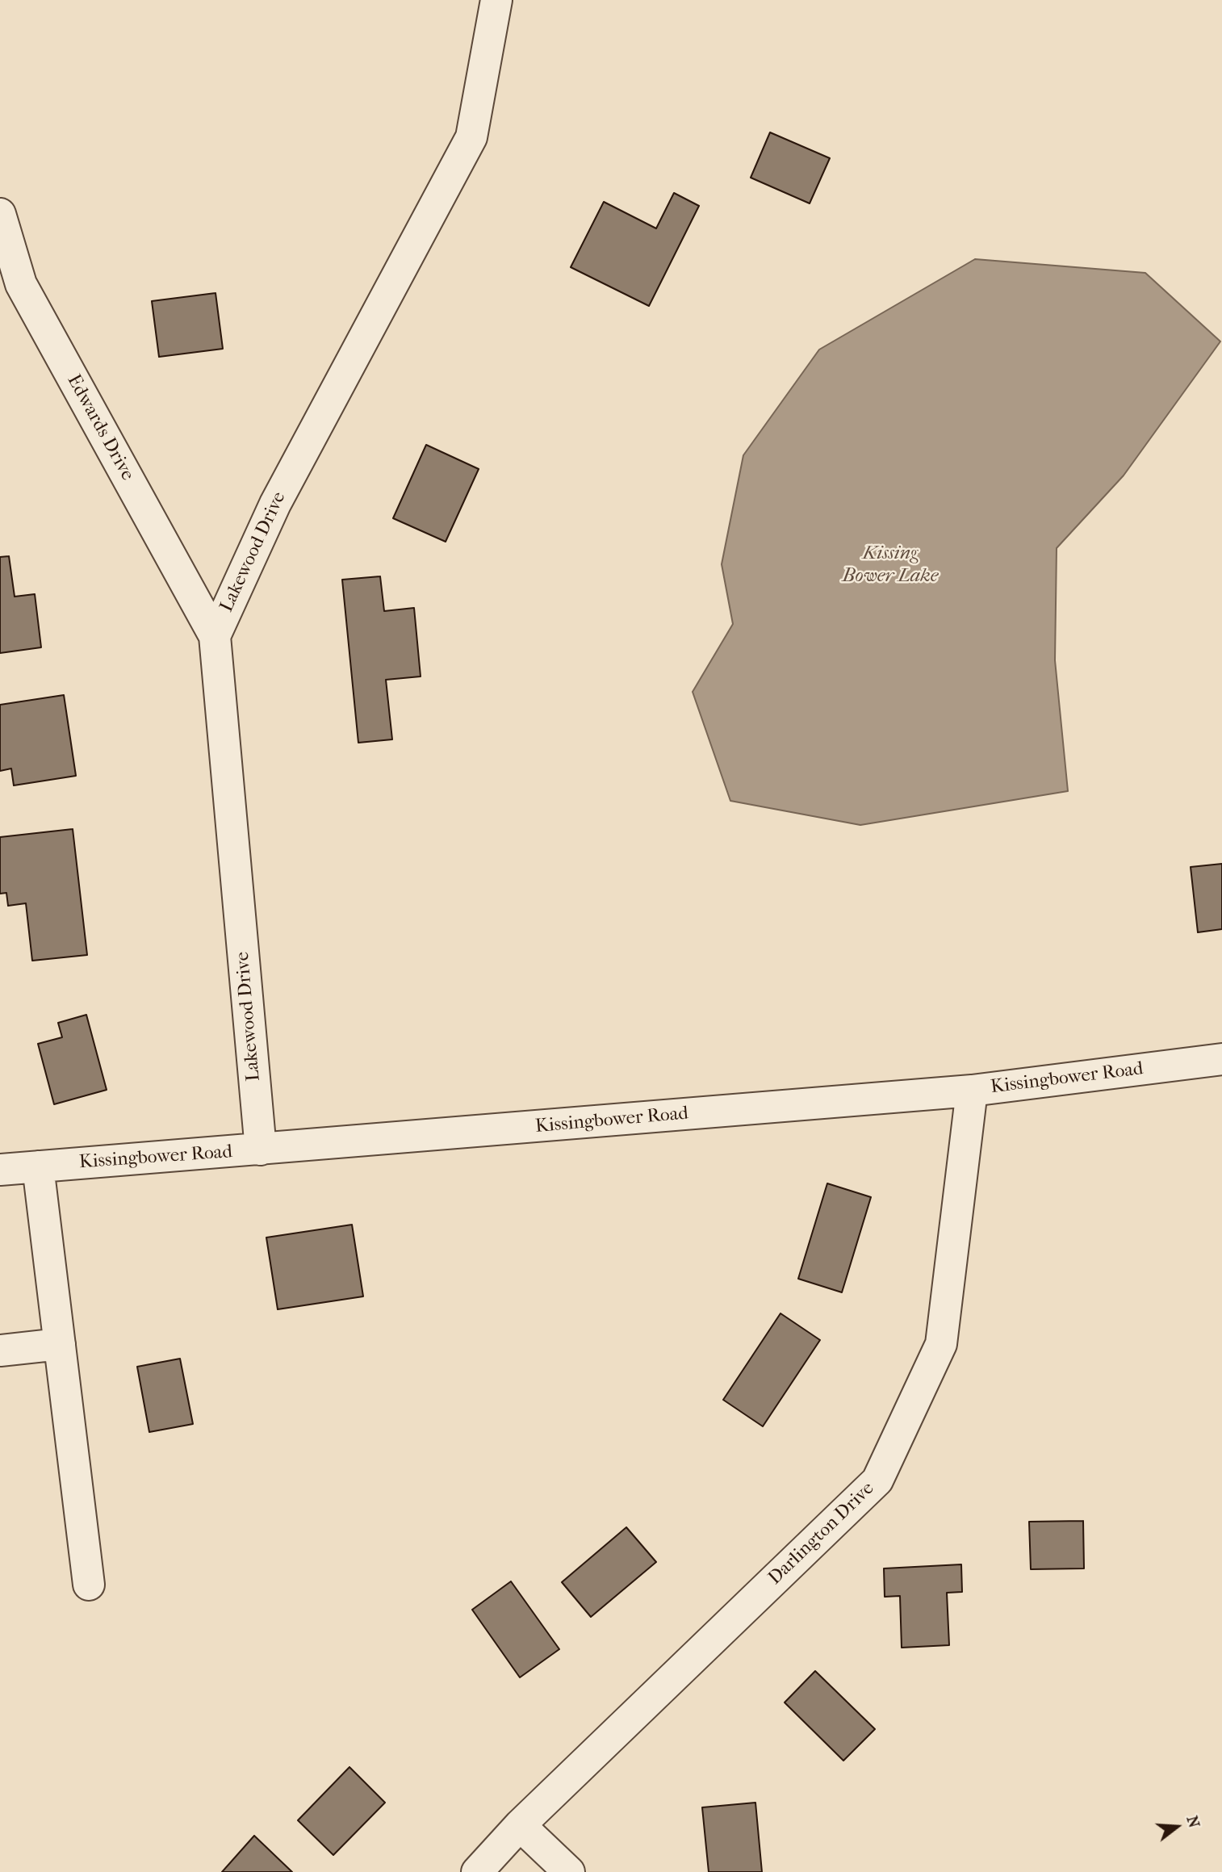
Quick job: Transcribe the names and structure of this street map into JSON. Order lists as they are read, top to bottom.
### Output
{
  "streets": {
    "street": [
      "Edwards Drive",
      "Lakewood Drive",
      "Kissingbower Road",
      "Darlington Drive"
    ]
  },
  "crossings": [
    ["Edwards Drive", "Lakewood Drive"],
    ["Lakewood Drive", "Kissingbower Road"],
    ["Kissingbower Road", "Darlington Drive"]
  ],
  "water": ["Kissing Bower Lake"],
  "north": "right"
}
